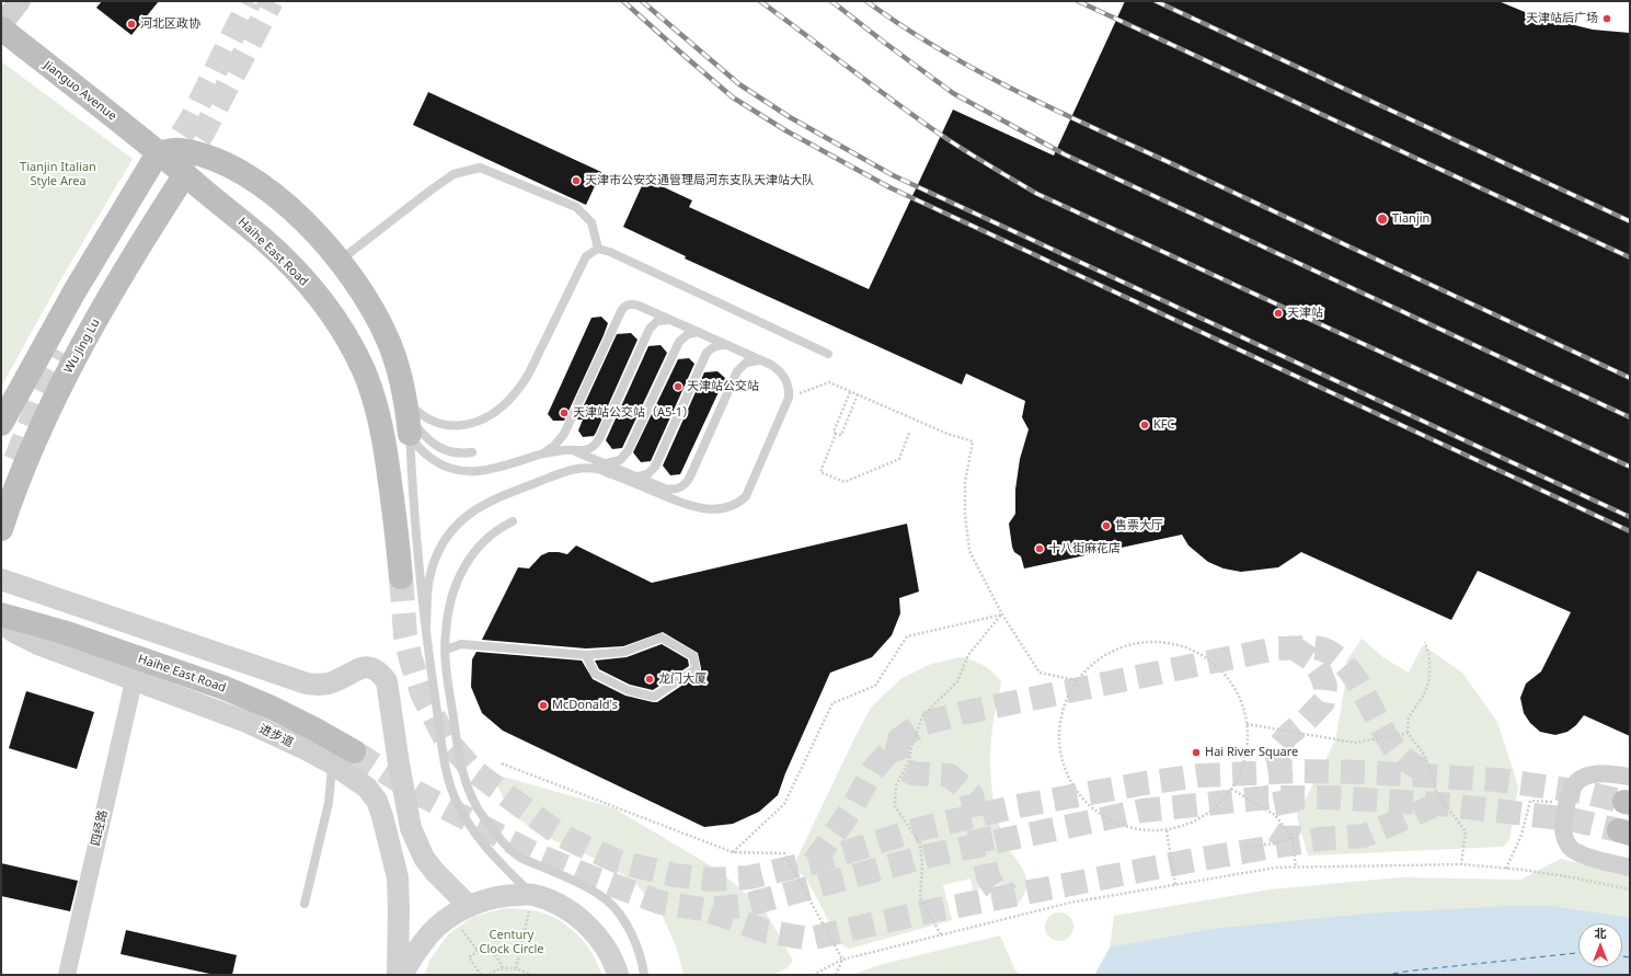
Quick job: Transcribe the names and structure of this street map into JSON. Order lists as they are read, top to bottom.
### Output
{
  "streets": {
    "main road": ["Jianguo Avenue", "Haihe East Road", "Wu Jing Lu"],
    "street": ["进步道", "四经路"]
  },
  "crossings": [
    ["Jianguo Avenue", "Haihe East Road"],
    ["Haihe East Road", "Wu Jing Lu"],
    ["进步道", "四经路"]
  ],
  "parks": ["Tianjin Italian Style Area", "Century Clock Circle"],
  "places": [
    "天津站后广场",
    "河北区政协",
    "天津市公安交通管理局河东支队天津站大队",
    "Tianjin",
    "天津站",
    "天津站公交站",
    "天津站公交站（A5-1）",
    "KFC",
    "售票大厅",
    "十八街麻花店",
    "龙门大厦",
    "McDonald's",
    "Hai River Square"
  ],
  "north": "top"
}
